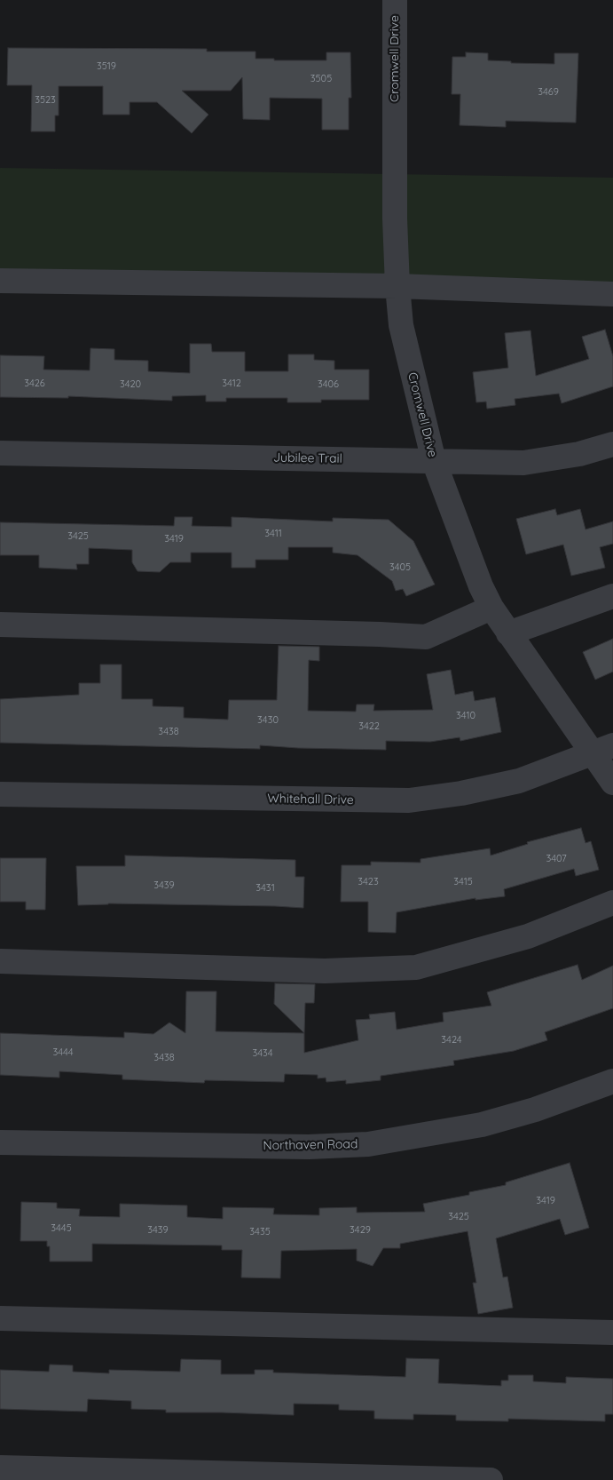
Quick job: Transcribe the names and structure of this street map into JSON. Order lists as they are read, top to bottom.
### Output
{
  "streets": {
    "street": [
      "Cromwell Drive",
      "Jubilee Trail",
      "Whitehall Drive",
      "Northaven Road"
    ]
  },
  "crossings": [
    ["Cromwell Drive", "Jubilee Trail"],
    ["Cromwell Drive", "Whitehall Drive"]
  ],
  "house_numbers": [
    "3519",
    "3505",
    "3469",
    "3523",
    "3426",
    "3412",
    "3420",
    "3406",
    "3411",
    "3425",
    "3419",
    "3405",
    "3410",
    "3430",
    "3422",
    "3438",
    "3407",
    "3423",
    "3415",
    "3439",
    "3431",
    "3424",
    "3444",
    "3434",
    "3438",
    "3419",
    "3425",
    "3445",
    "3439",
    "3429",
    "3435"
  ]
}
